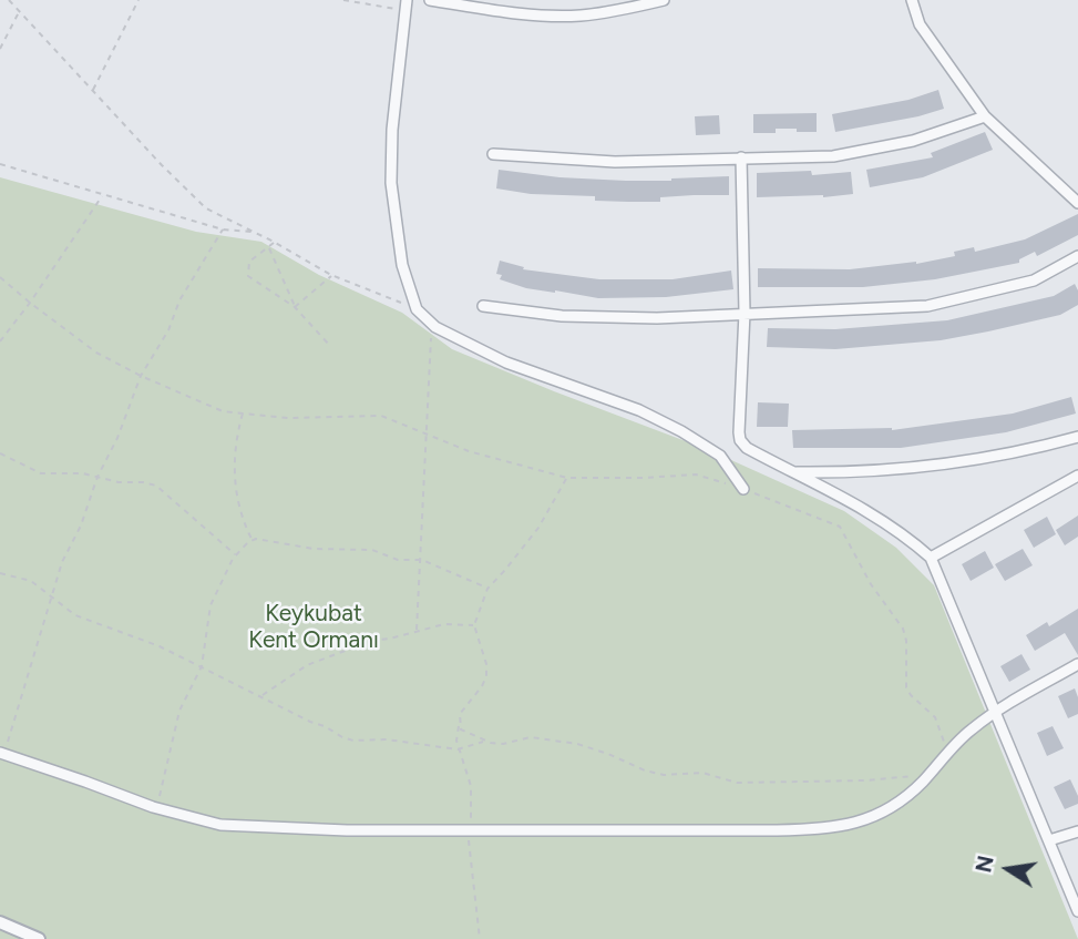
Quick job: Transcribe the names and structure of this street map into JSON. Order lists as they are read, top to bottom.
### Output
{
  "parks": ["Keykubat Kent Ormanı"],
  "north": "left"
}
